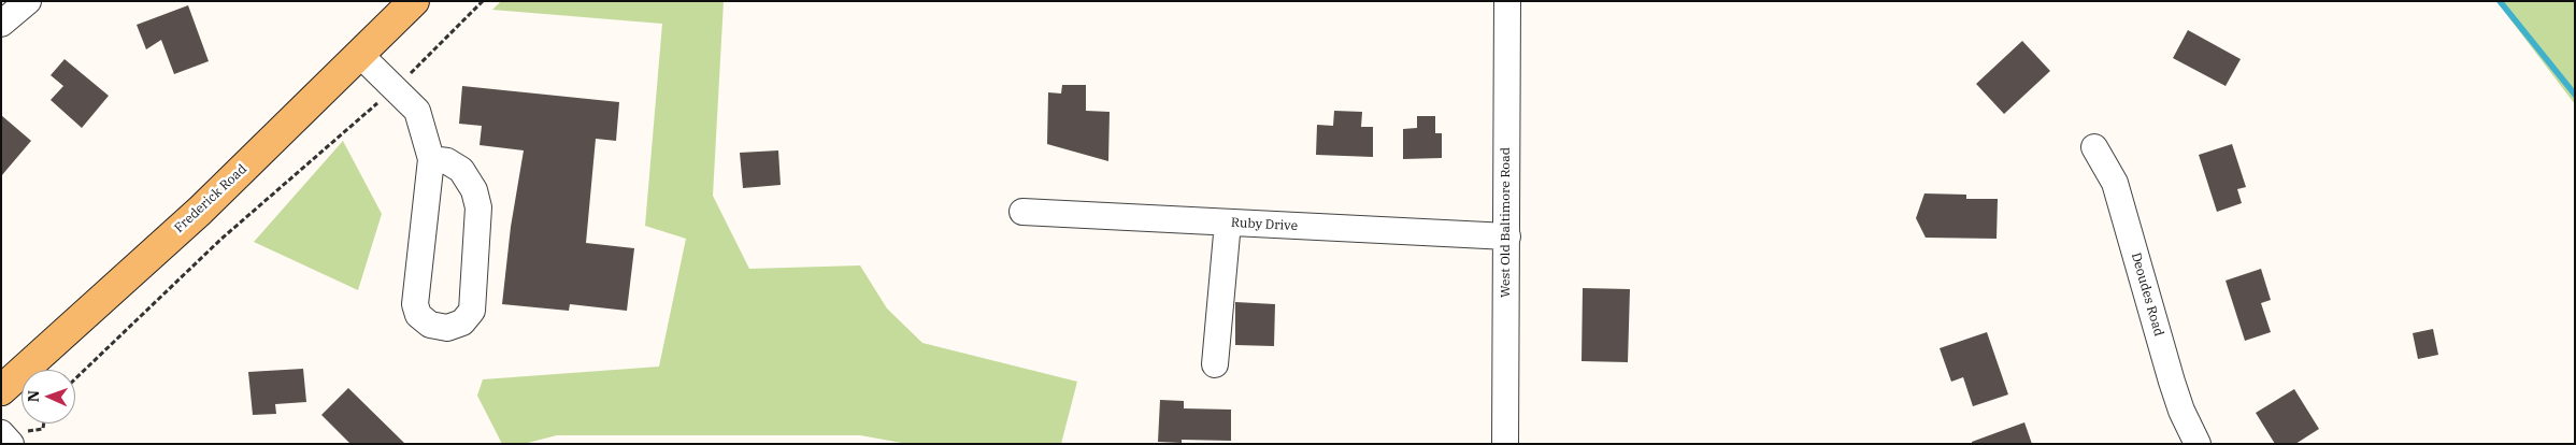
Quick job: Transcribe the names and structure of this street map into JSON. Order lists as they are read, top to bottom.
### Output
{
  "streets": {
    "main road": ["Frederick Road"],
    "street": ["West Old Baltimore Road", "Ruby Drive", "Deoudes Road"]
  },
  "crossings": [
    ["West Old Baltimore Road", "Ruby Drive"]
  ],
  "north": "left"
}
